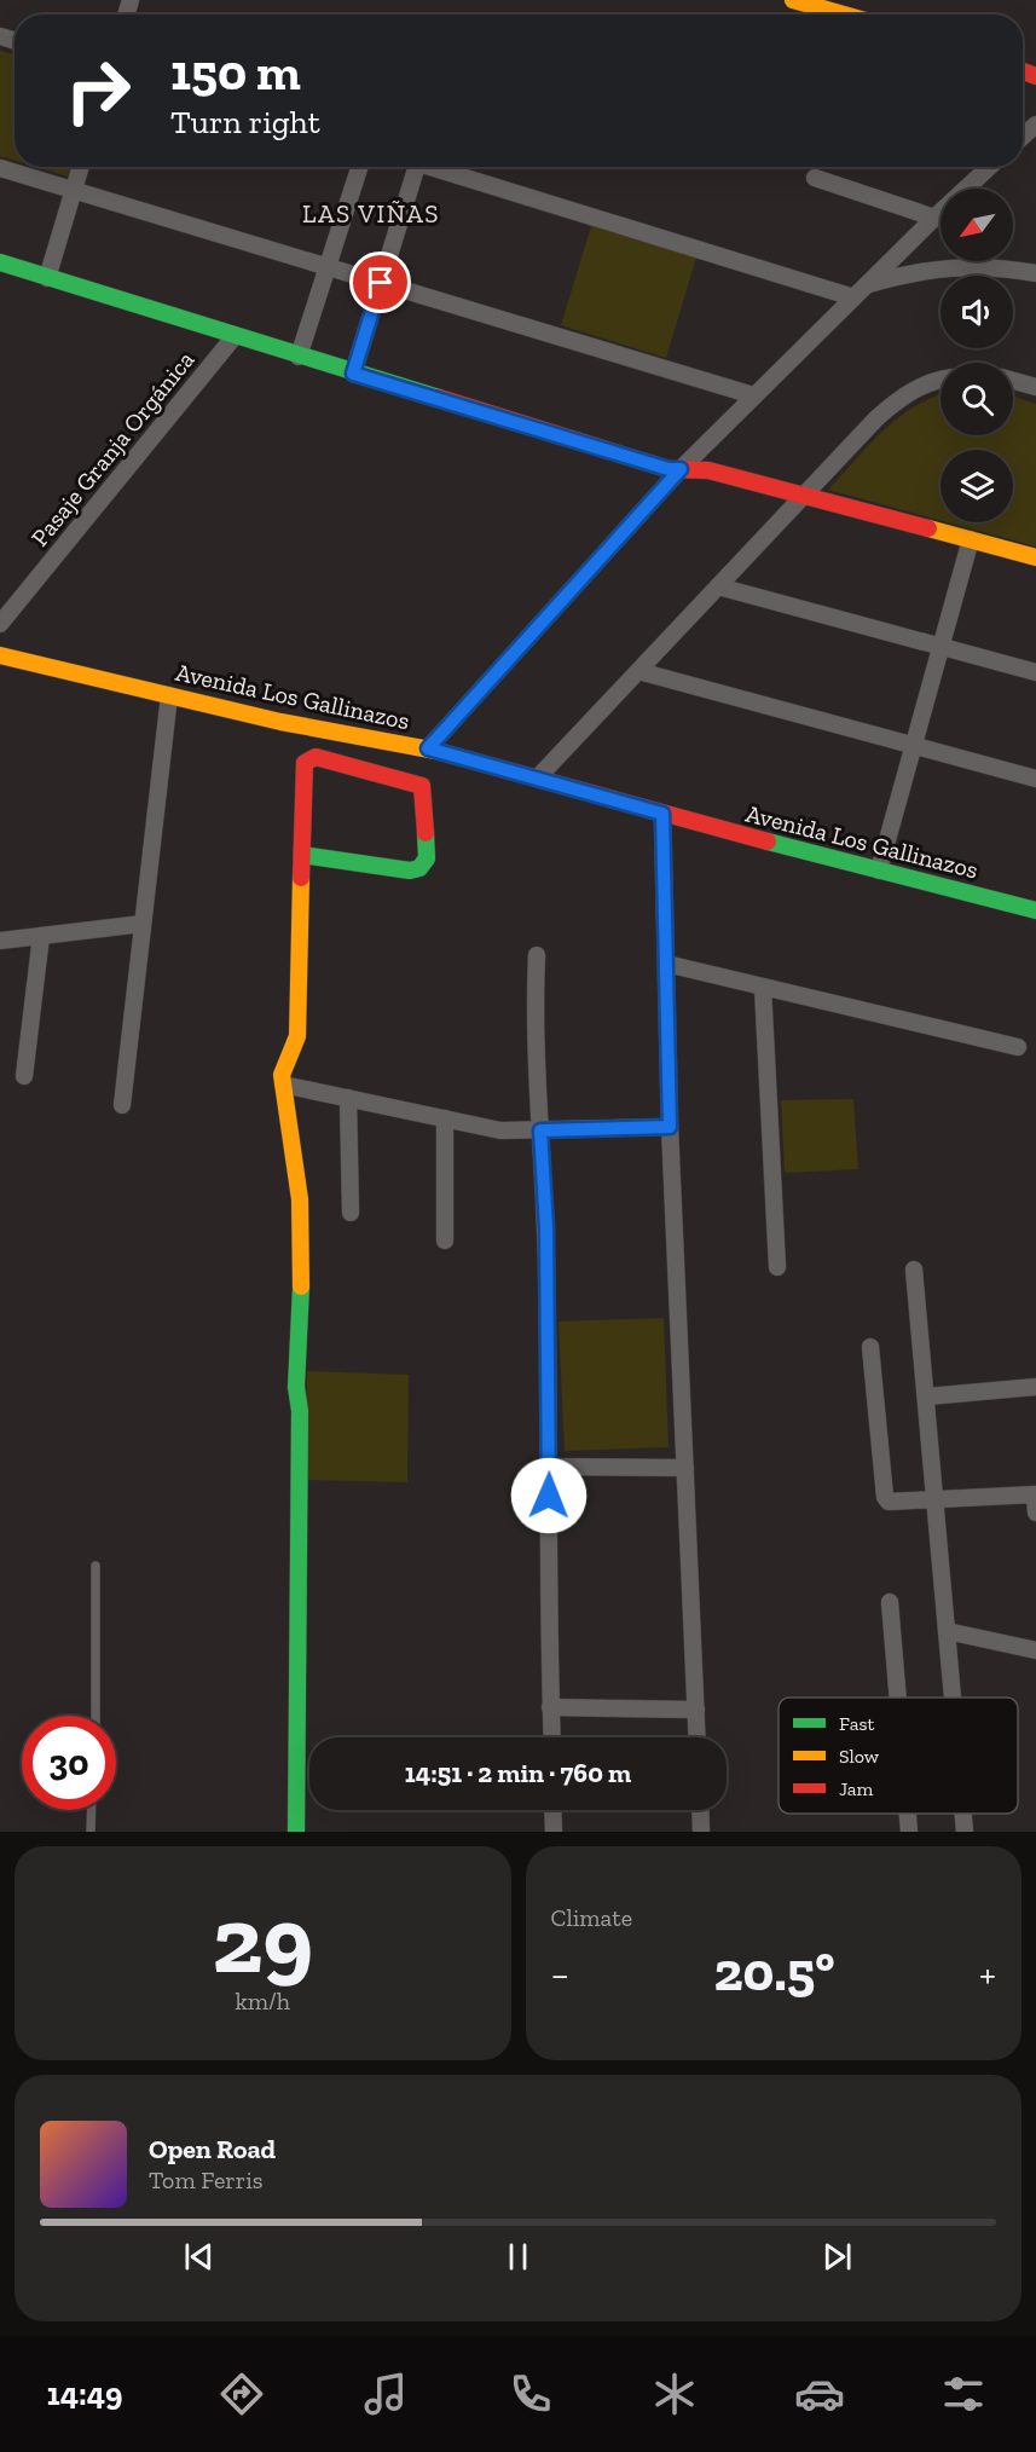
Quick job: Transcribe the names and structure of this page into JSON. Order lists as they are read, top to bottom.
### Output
{
  "streets": {
    "street": ["Pasaje Granja Orgánica", "Avenida Los Gallinazos"]
  },
  "districts": ["LAS VIÑAS"],
  "legend": ["Fast", "Slow", "Jam"],
  "north": "bottom left",
  "page": {
    "turn": ["150 m", "Turn right"],
    "limit": "30",
    "trip": "14:51 · 2 min · 760 m",
    "tile": [
      ["29", "km/h"],
      "Climate"
    ],
    "heat": ["−", "20.5°", "+"],
    "song": ["Open Road", "Tom Ferris"],
    "tabs": "14:49"
  }
}
